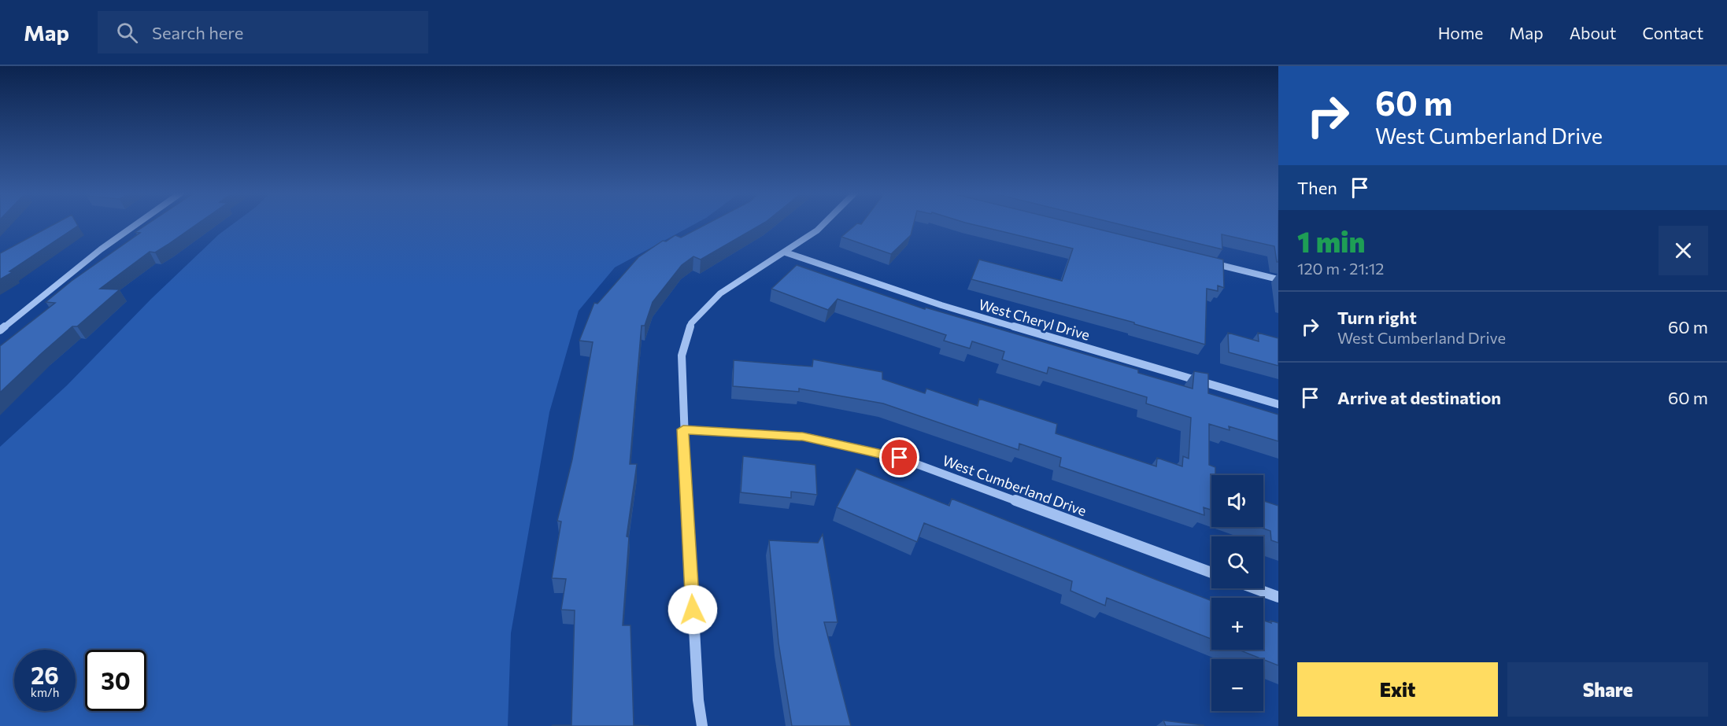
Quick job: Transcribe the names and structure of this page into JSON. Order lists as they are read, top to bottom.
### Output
{
  "streets": {
    "street": ["West Cheryl Drive", "West Cumberland Drive"]
  },
  "page": {
    "header": "Map",
    "search": "Search here",
    "nav": [
      "Home",
      "Map",
      "About",
      "Contact"
    ],
    "turn": ["60 m", "West Cumberland Drive"],
    "then": "Then",
    "heading": ["1 min", "120 m · 21:12"],
    "list": [
      {
        "name": "Turn right",
        "note": "West Cumberland Drive",
        "value": "60 m"
      },
      {
        "name": "Arrive at destination",
        "value": "60 m"
      }
    ],
    "map_buttons": ["+", "−"],
    "speed": "26 km/h",
    "limit": "30",
    "buttons": ["Exit", "Share"]
  }
}
